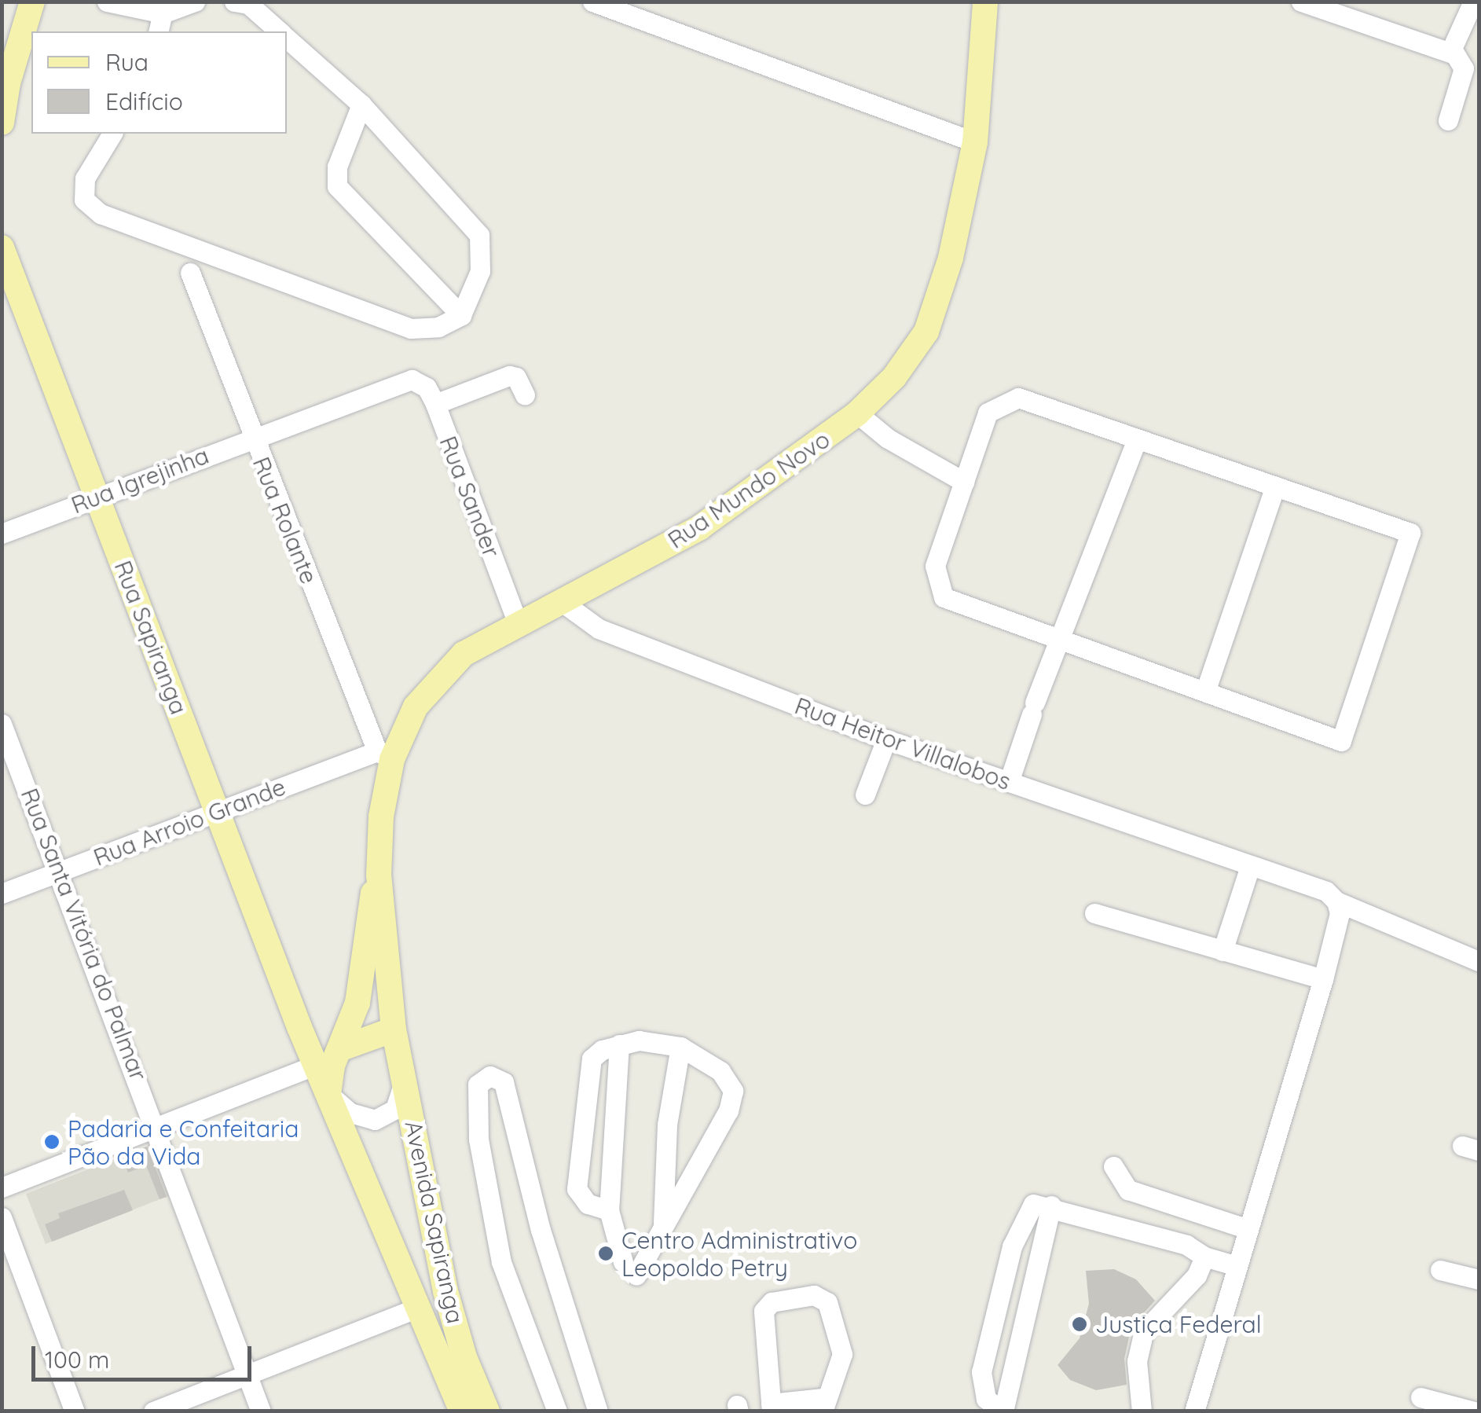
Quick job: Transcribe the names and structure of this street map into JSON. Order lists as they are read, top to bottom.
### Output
{
  "streets": {
    "main road": ["Rua Mundo Novo", "Rua Sapiranga", "Avenida Sapiranga"],
    "street": [
      "Rua Igrejinha",
      "Rua Sander",
      "Rua Rolante",
      "Rua Heitor Villalobos",
      "Rua Arroio Grande",
      "Rua Santa Vitória do Palmar"
    ]
  },
  "crossings": [
    ["Rua Igrejinha", "Rua Sander"],
    ["Rua Igrejinha", "Rua Rolante"],
    ["Rua Igrejinha", "Rua Sapiranga"],
    ["Rua Mundo Novo", "Rua Sander"],
    ["Rua Mundo Novo", "Rua Rolante"],
    ["Rua Mundo Novo", "Rua Sapiranga"],
    ["Rua Mundo Novo", "Rua Heitor Villalobos"],
    ["Rua Mundo Novo", "Rua Arroio Grande"],
    ["Rua Mundo Novo", "Avenida Sapiranga"],
    ["Rua Rolante", "Rua Arroio Grande"],
    ["Rua Sapiranga", "Rua Arroio Grande"],
    ["Rua Sapiranga", "Avenida Sapiranga"],
    ["Rua Arroio Grande", "Rua Santa Vitória do Palmar"]
  ],
  "places": ["Padaria e Confeitaria Pão da Vida", "Centro Administrativo Leopoldo Petry", "Justiça Federal"],
  "legend": ["Rua", "Edifício"],
  "scale_bar": "100 m"
}
